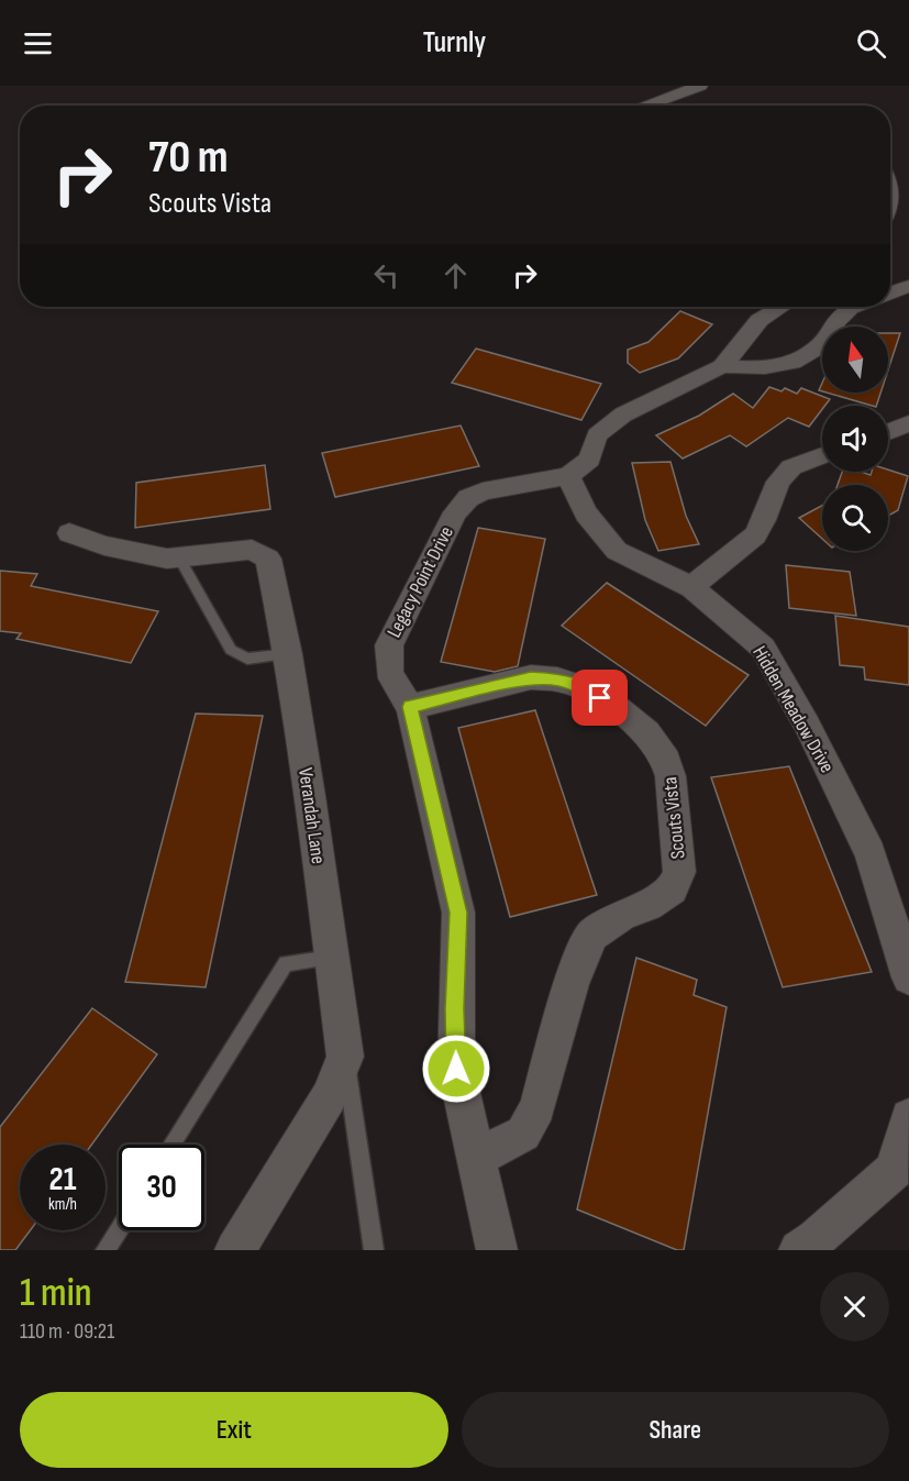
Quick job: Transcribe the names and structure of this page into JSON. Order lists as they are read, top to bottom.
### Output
{
  "streets": {
    "street": [
      "Legacy Point Drive",
      "Hidden Meadow Drive",
      "Verandah Lane",
      "Scouts Vista"
    ]
  },
  "crossings": [
    ["Legacy Point Drive", "Hidden Meadow Drive"],
    ["Legacy Point Drive", "Scouts Vista"]
  ],
  "north": "top",
  "page": {
    "header": "Turnly",
    "turn": ["70 m", "Scouts Vista"],
    "speed": "21 km/h",
    "limit": "30",
    "heading": ["1 min", "110 m · 09:21"],
    "buttons": ["Exit", "Share"]
  }
}
